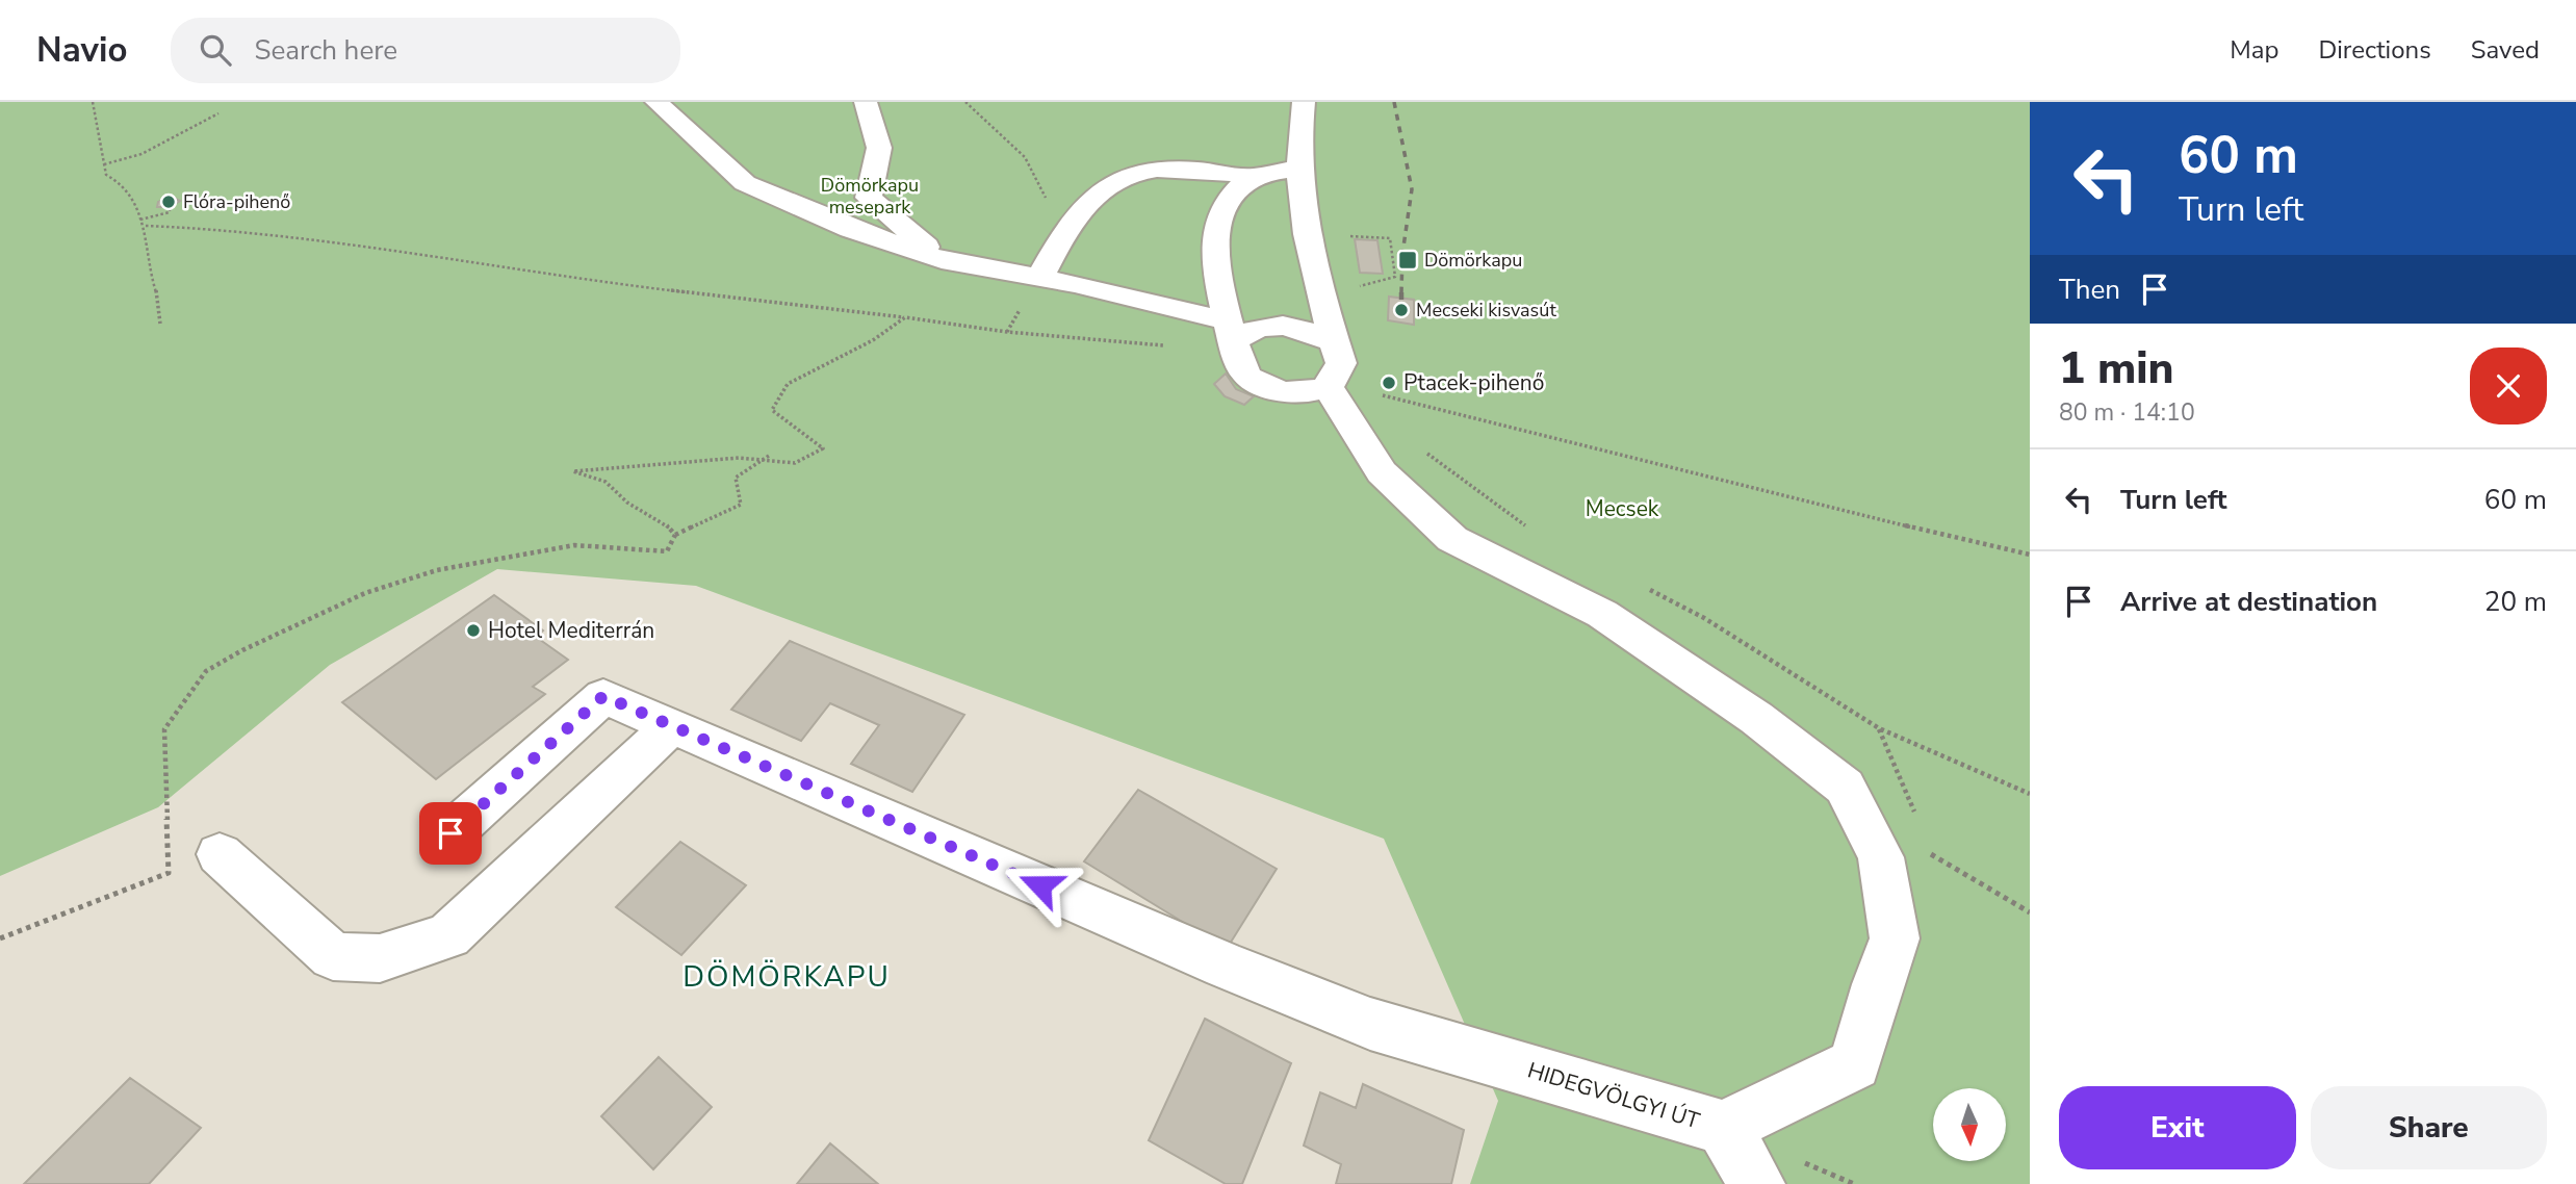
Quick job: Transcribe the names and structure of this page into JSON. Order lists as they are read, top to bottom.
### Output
{
  "streets": {
    "street": ["HIDEGVÖLGYI ÚT"]
  },
  "districts": ["DÖMÖRKAPU"],
  "parks": ["Dömörkapu mesepark", "Mecsek"],
  "places": {
    "other": [
      "Flóra-pihenő",
      "Mecseki kisvasút",
      "Ptacek-pihenő",
      "Hotel Mediterrán"
    ],
    "transit": ["Dömörkapu"]
  },
  "north": "bottom",
  "page": {
    "header": "Navio",
    "search": "Search here",
    "nav": ["Map", "Directions", "Saved"],
    "turn": ["60 m", "Turn left"],
    "then": "Then",
    "heading": ["1 min", "80 m · 14:10"],
    "list": [
      {
        "name": "Turn left",
        "value": "60 m"
      },
      {
        "name": "Arrive at destination",
        "value": "20 m"
      }
    ],
    "buttons": ["Exit", "Share"]
  }
}
